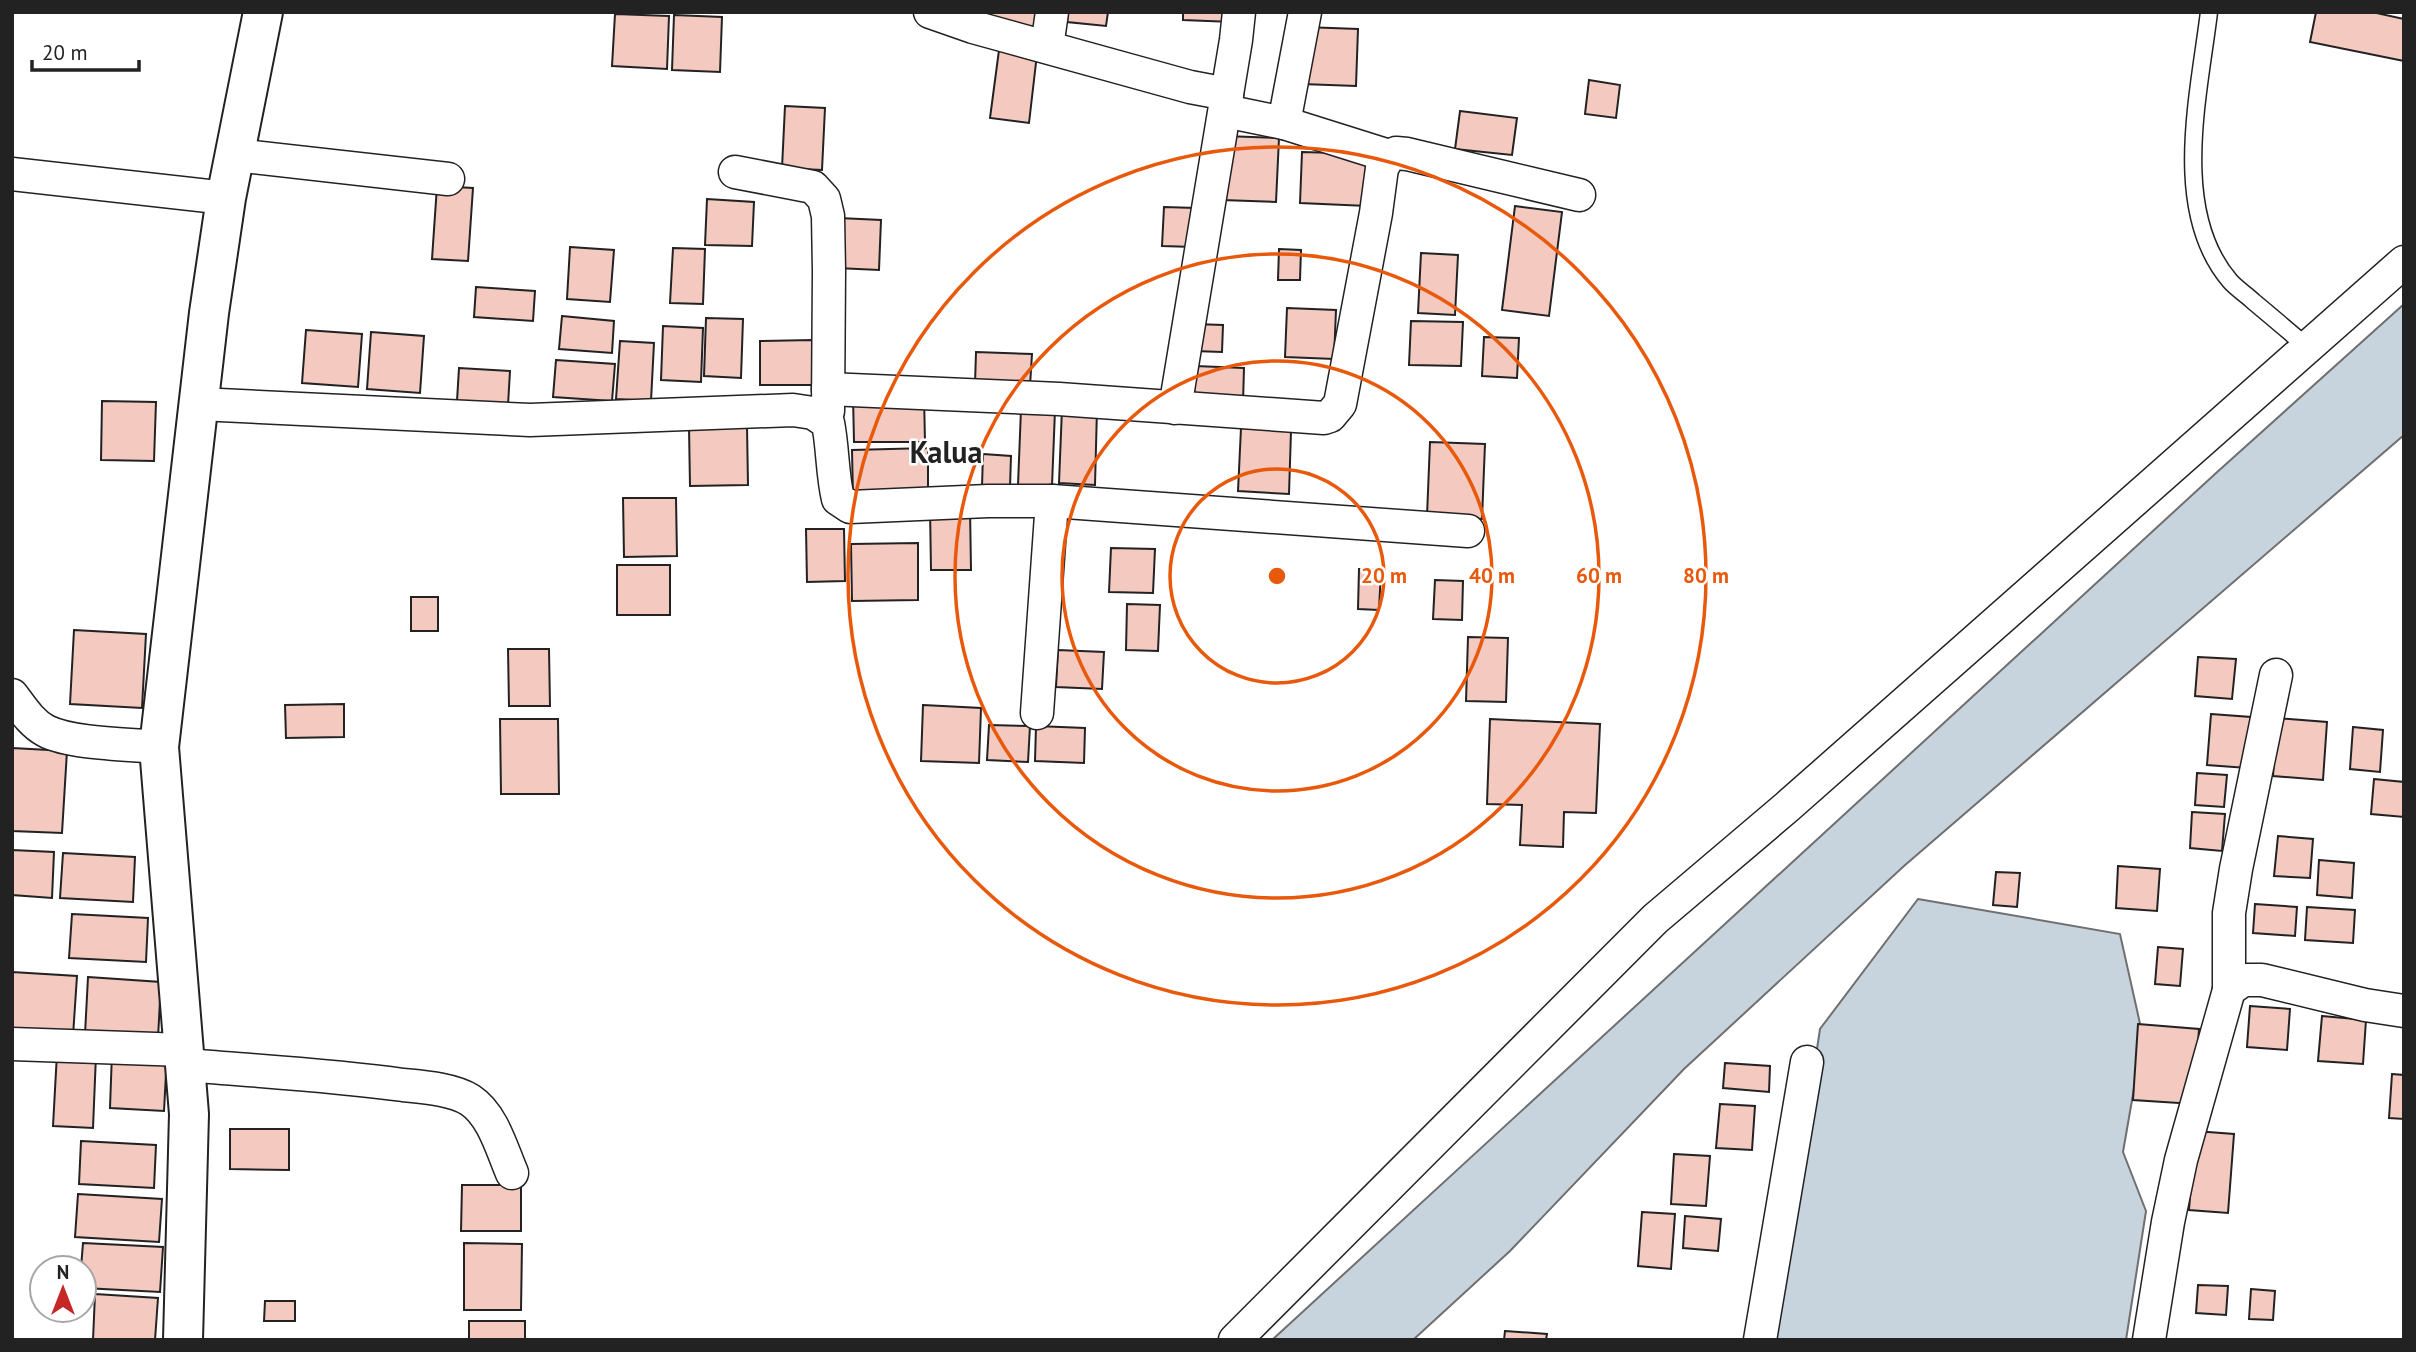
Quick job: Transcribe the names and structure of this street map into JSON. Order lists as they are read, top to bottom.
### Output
{
  "districts": ["Kalua"],
  "scale_bar": "20 m",
  "north": "top",
  "rings": [
    "20 m",
    "40 m",
    "60 m",
    "80 m"
  ]
}
